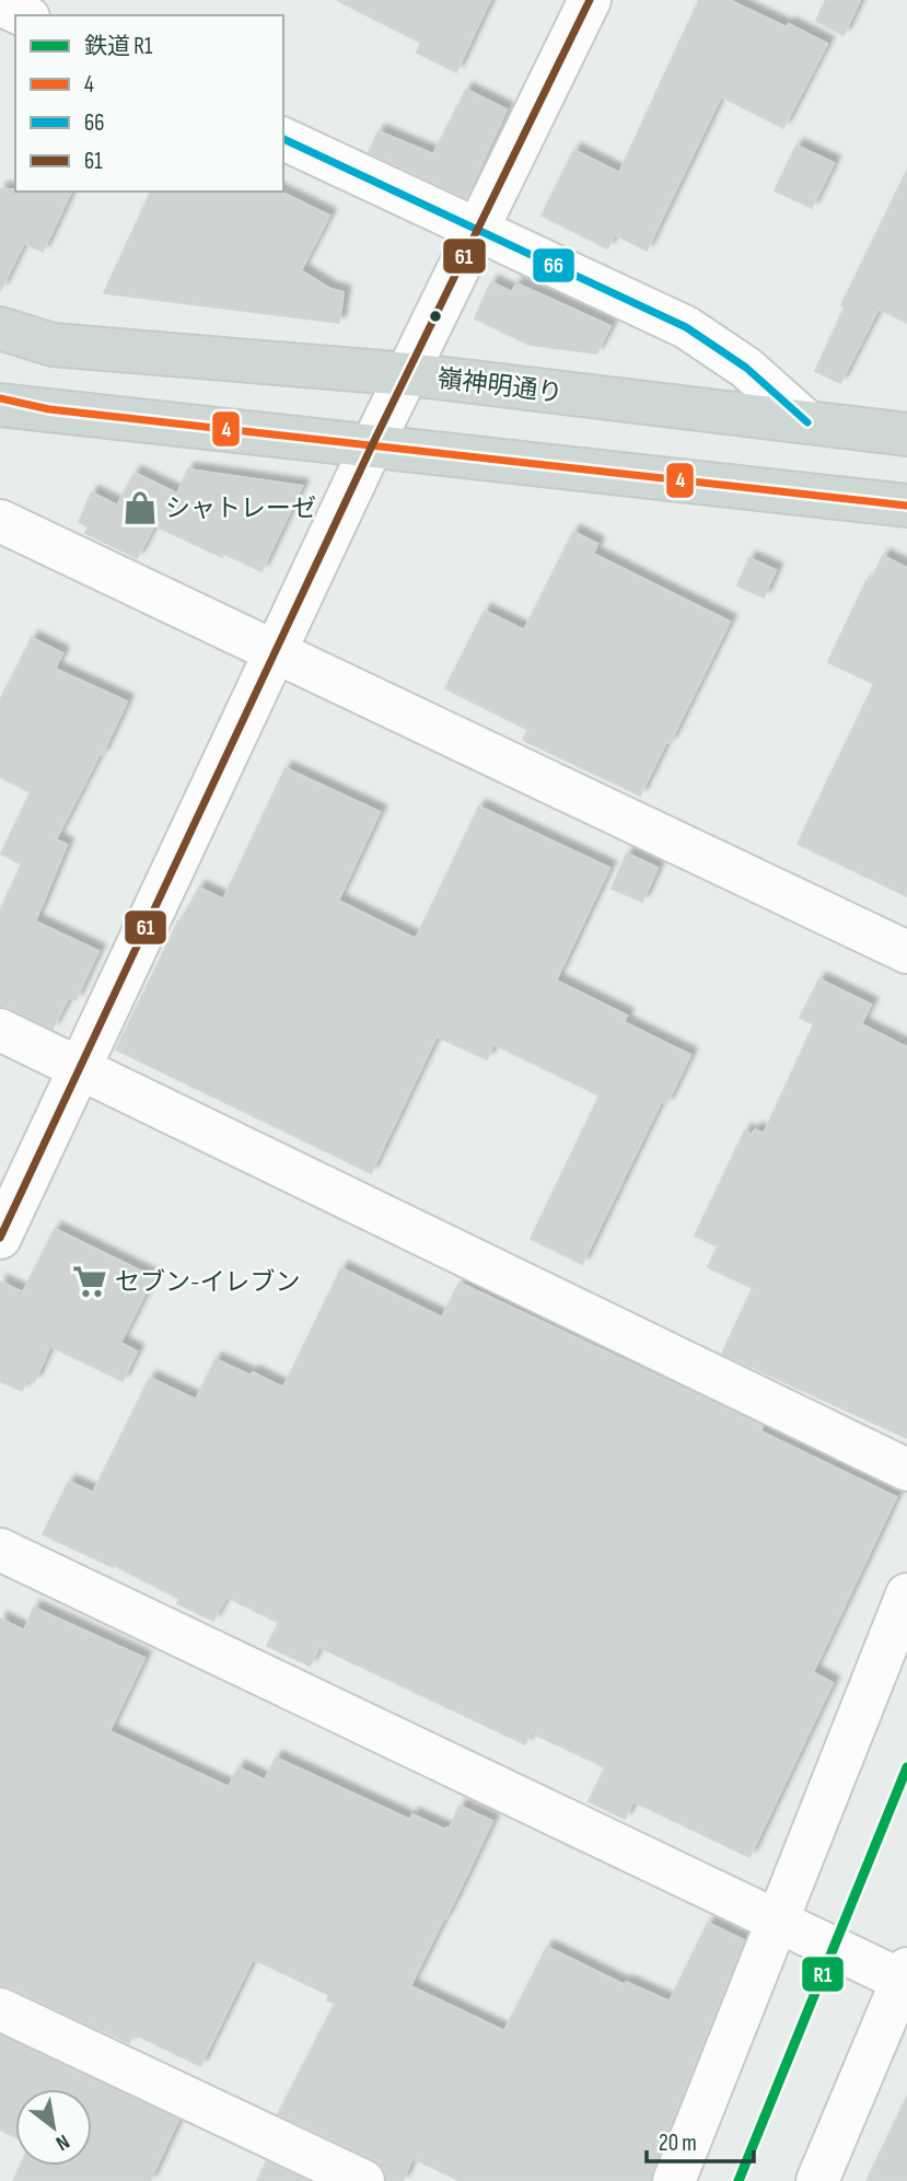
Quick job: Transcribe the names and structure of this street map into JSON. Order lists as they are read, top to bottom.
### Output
{
  "streets": {
    "main road": ["嶺神明通り"]
  },
  "places": {
    "shop": ["シャトレーゼ"],
    "supermarket": ["セブン-イレブン"]
  },
  "lines": [
    "transit line 61",
    "transit line 66",
    "transit line 4",
    "rail line R1"
  ],
  "legend": [
    "鉄道 R1",
    "4",
    "66",
    "61"
  ],
  "scale_bar": "20 m",
  "north": "bottom right"
}
